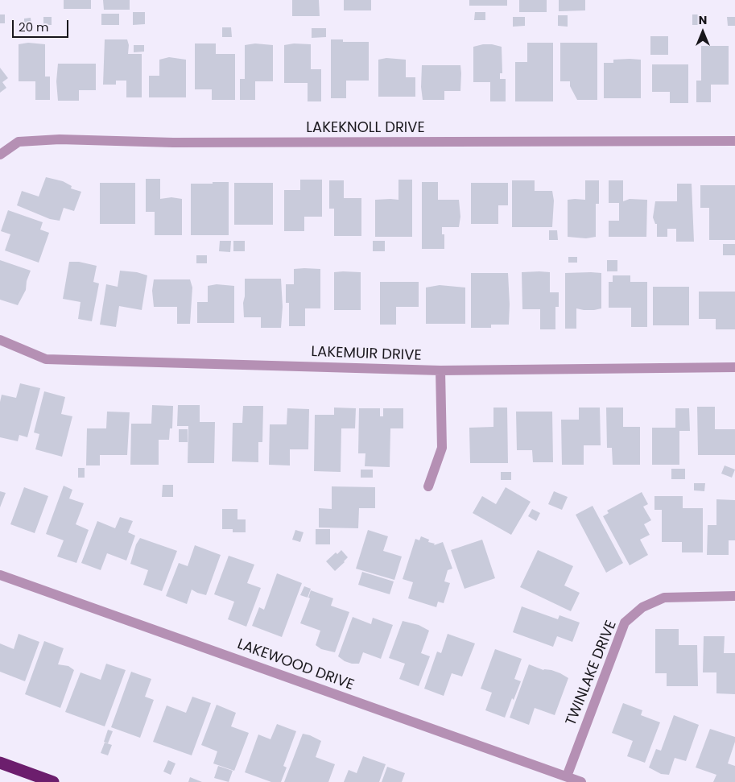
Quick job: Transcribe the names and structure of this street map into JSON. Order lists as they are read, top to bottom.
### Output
{
  "streets": {
    "street": [
      "LAKEKNOLL DRIVE",
      "LAKEMUIR DRIVE",
      "LAKEWOOD DRIVE",
      "TWINLAKE DRIVE"
    ]
  },
  "crossings": [
    ["LAKEWOOD DRIVE", "TWINLAKE DRIVE"]
  ],
  "scale_bar": "20 m",
  "north": "top"
}
